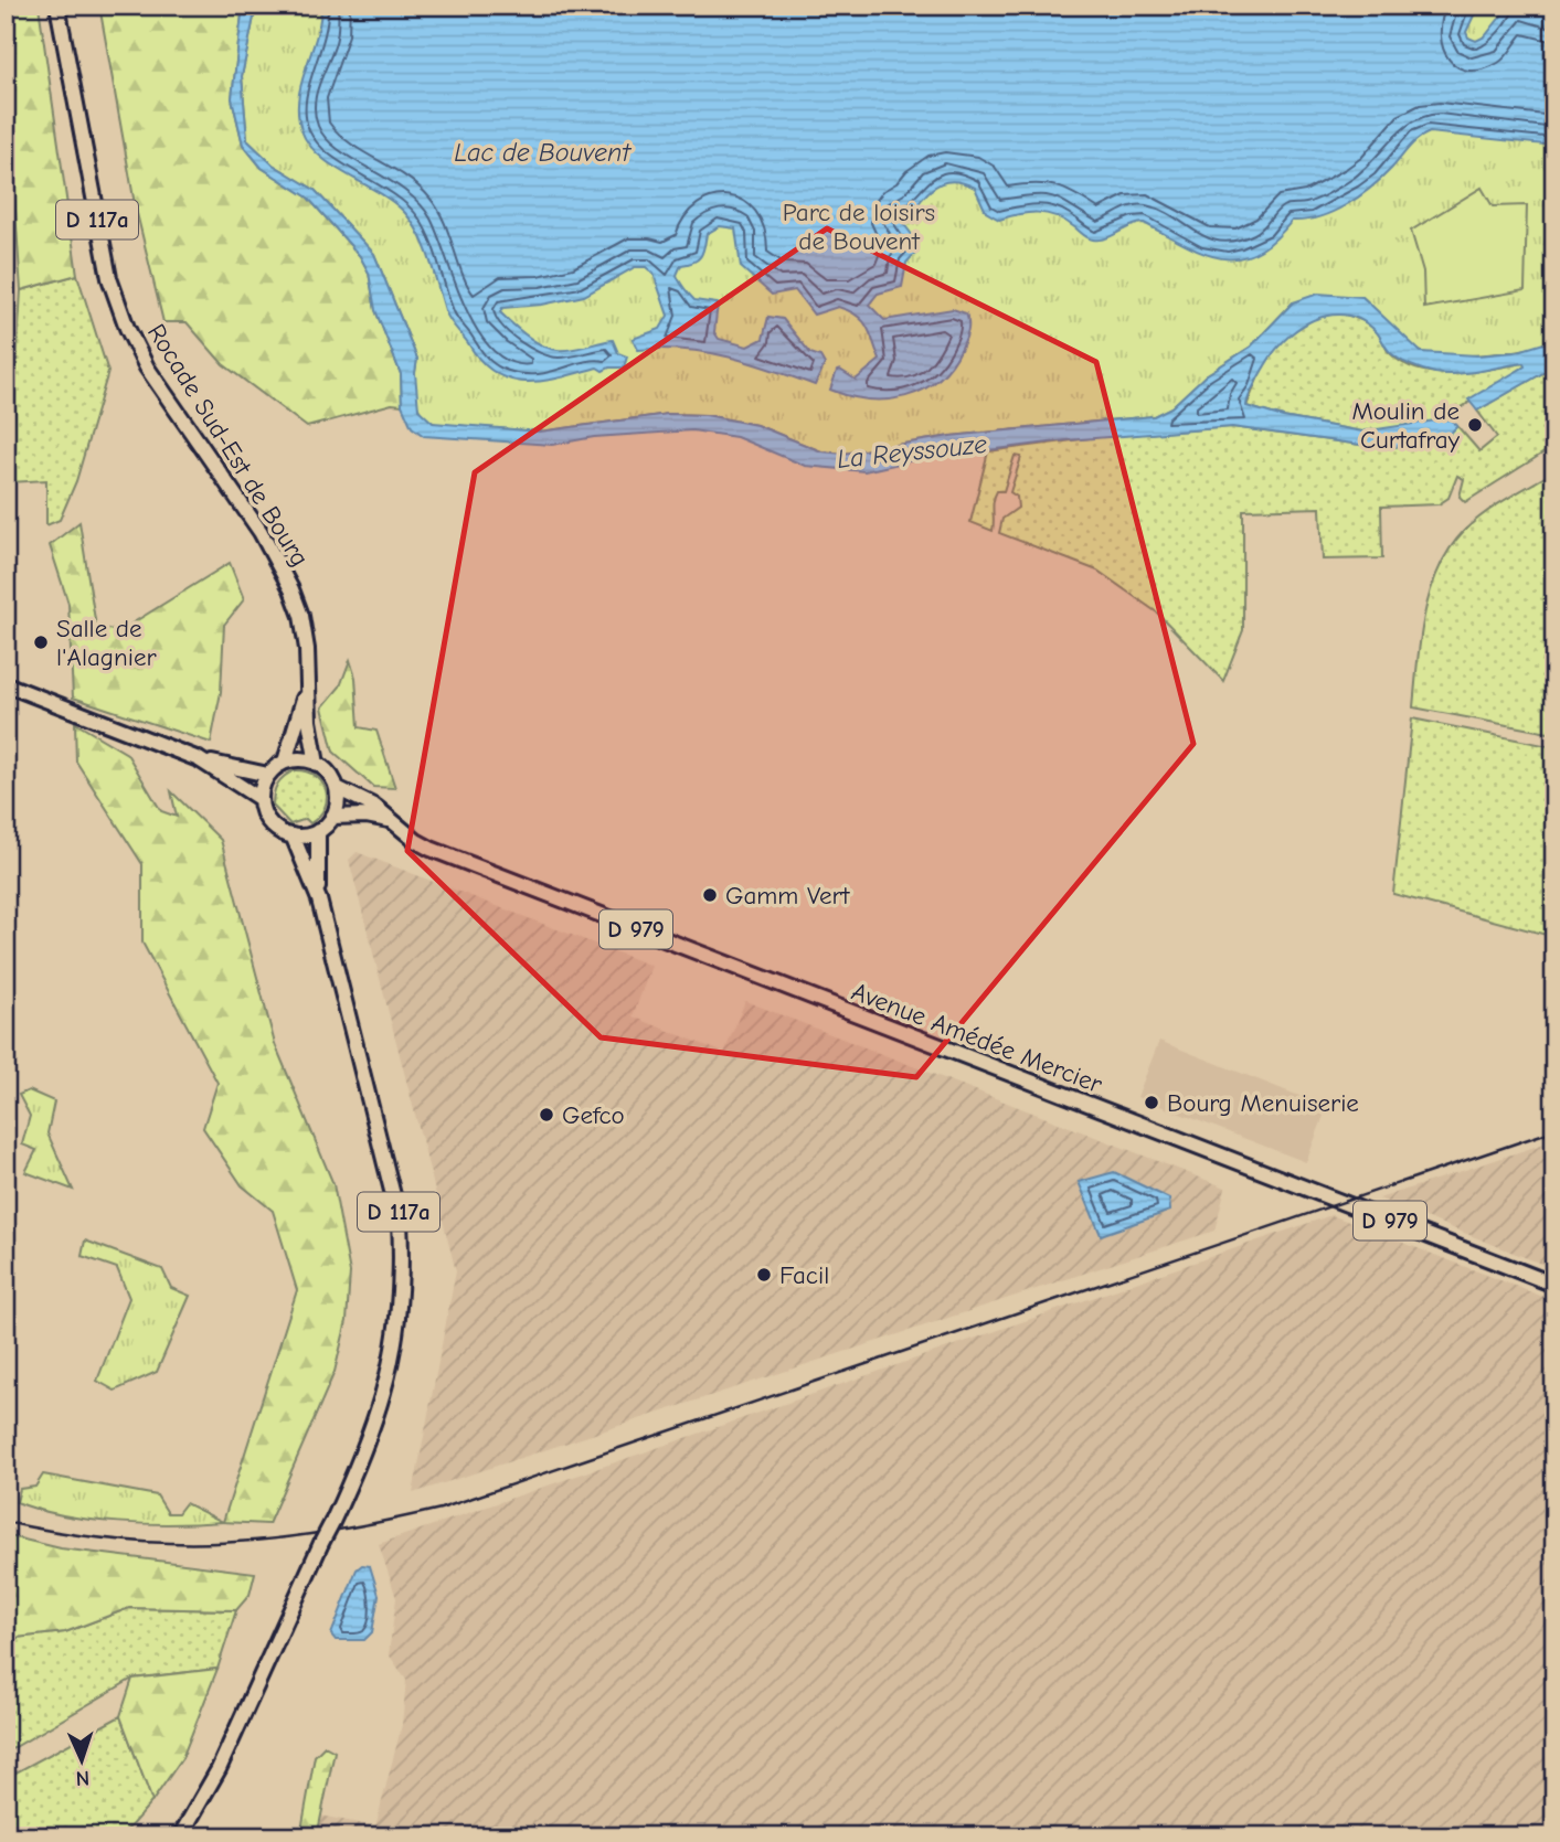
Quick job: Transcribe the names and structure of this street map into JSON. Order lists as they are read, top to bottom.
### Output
{
  "streets": {
    "main road": [
      "D 117a",
      "Rocade Sud-Est de Bourg",
      "D 979",
      "Avenue Amédée Mercier"
    ]
  },
  "crossings": [
    ["D 117a", "Rocade Sud-Est de Bourg"],
    ["D 117a", "Avenue Amédée Mercier"]
  ],
  "water": ["Lac de Bouvent", "La Reyssouze"],
  "parks": ["Parc de loisirs de Bouvent"],
  "places": [
    "Moulin de Curtafray",
    "Salle de l'Alagnier",
    "Gamm Vert",
    "Bourg Menuiserie",
    "Gefco",
    "Facil"
  ],
  "north": "bottom"
}
